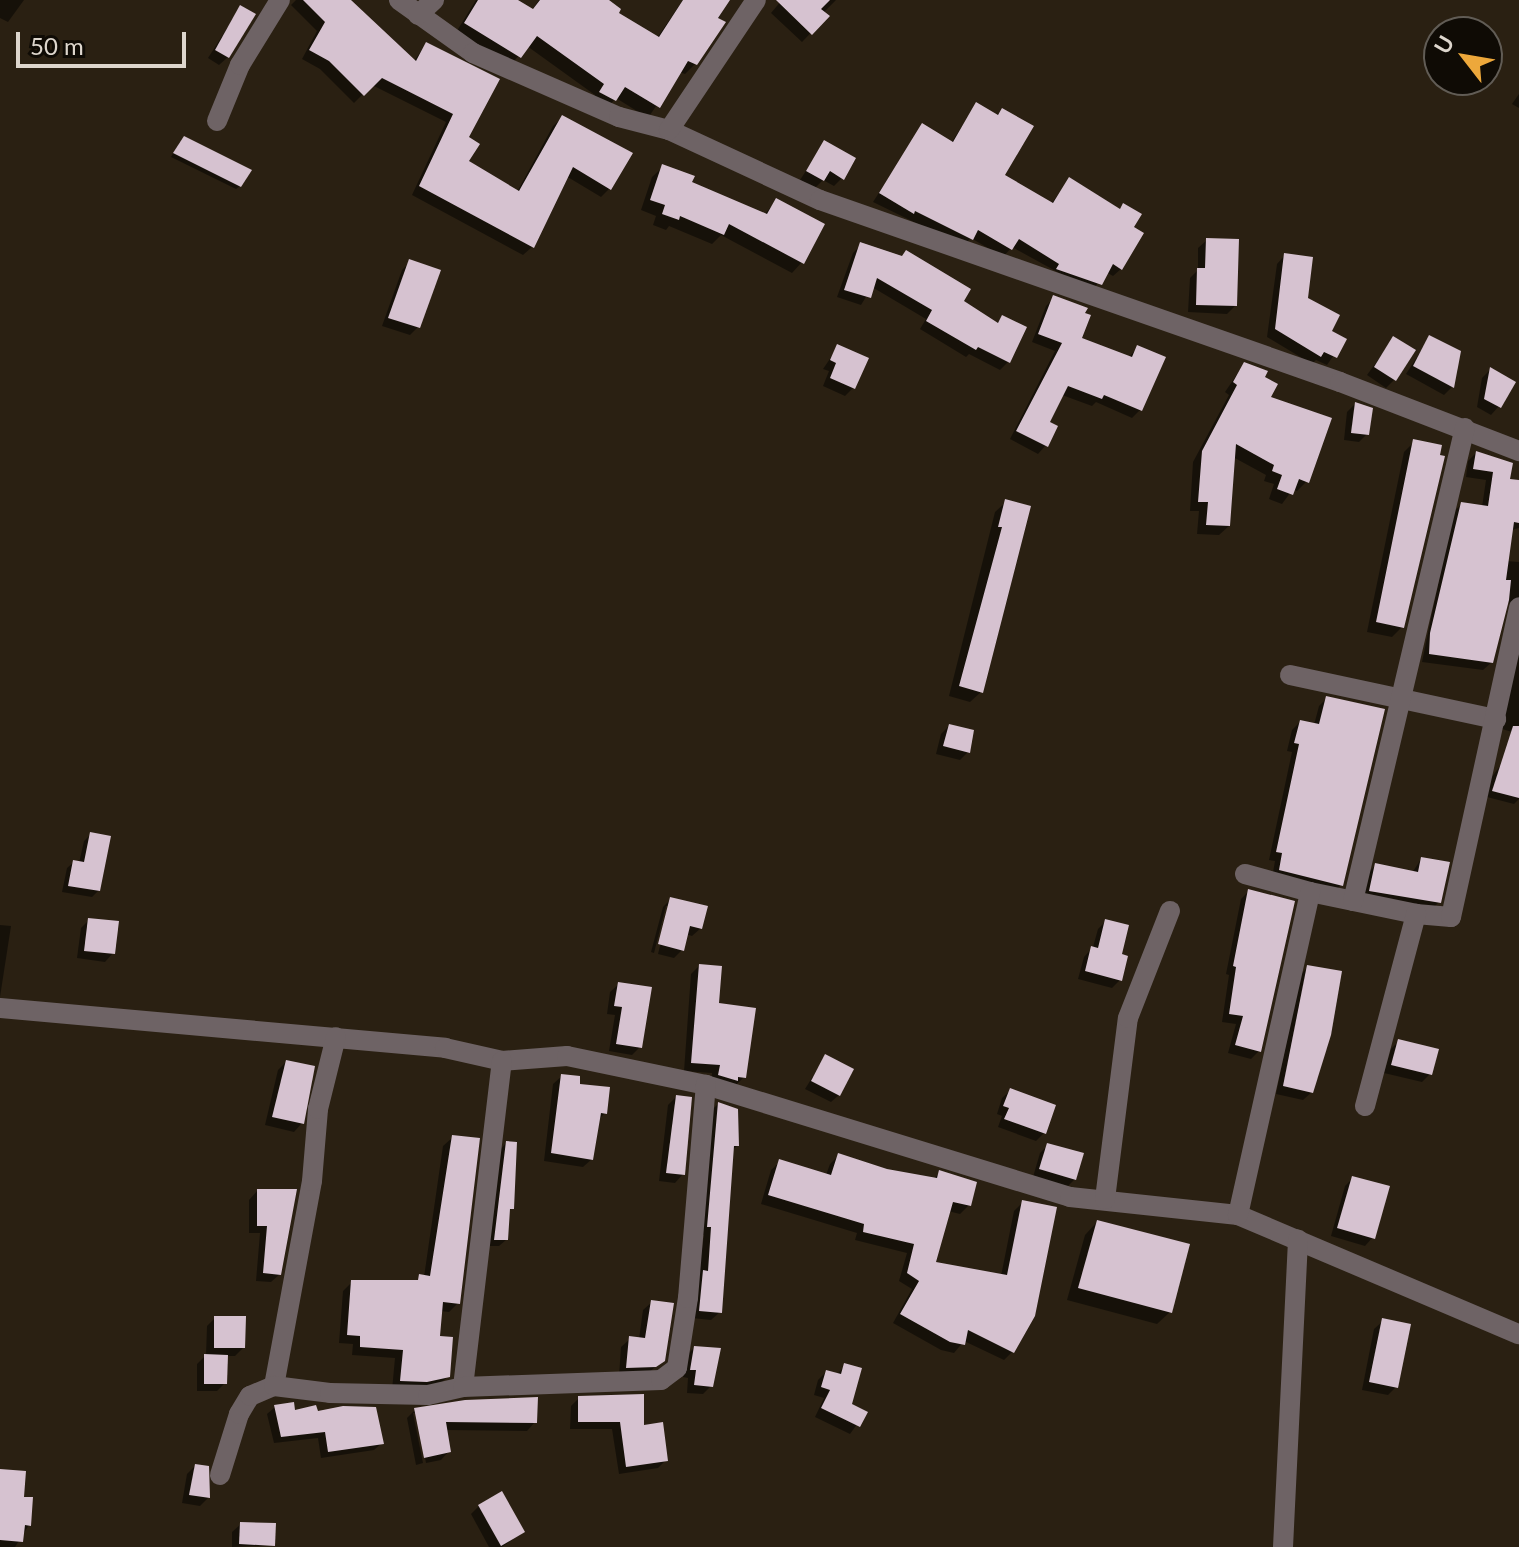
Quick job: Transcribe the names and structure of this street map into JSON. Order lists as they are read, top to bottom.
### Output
{
  "scale_bar": "50 m",
  "north": "top left"
}
